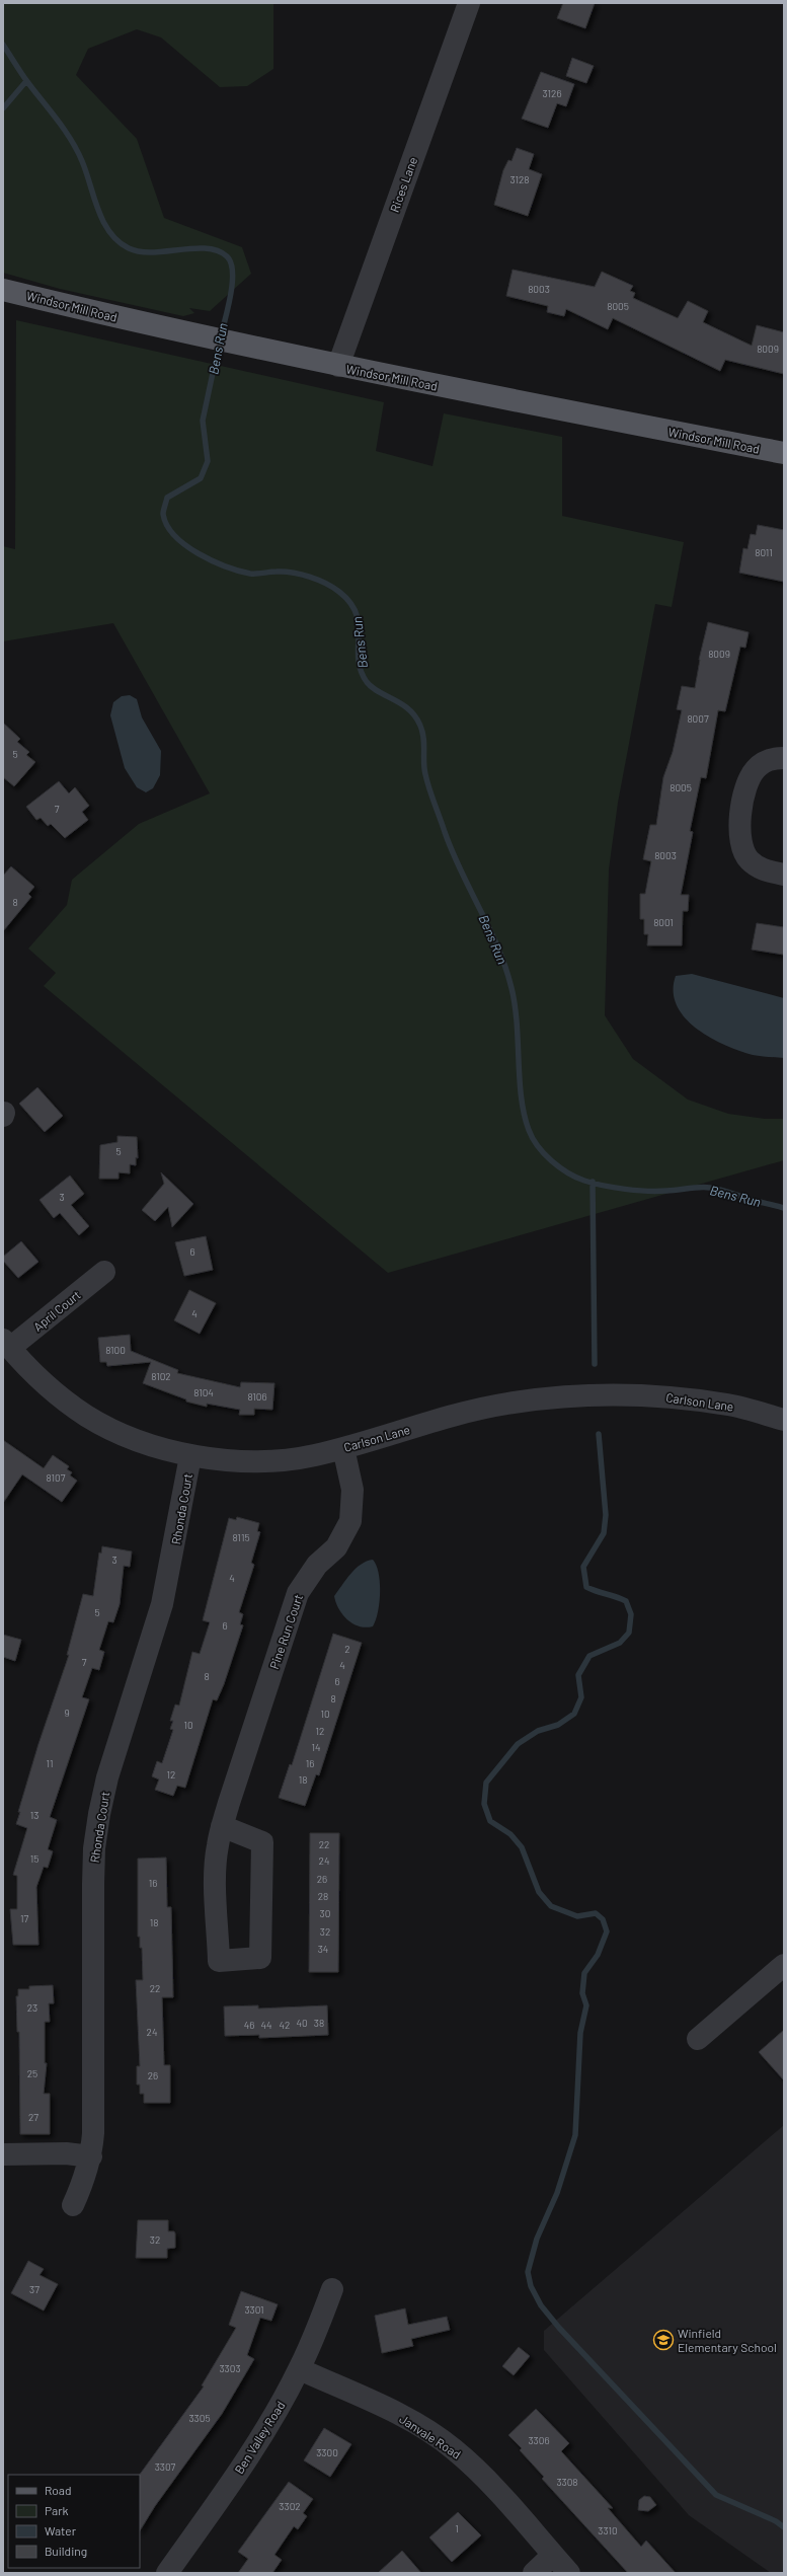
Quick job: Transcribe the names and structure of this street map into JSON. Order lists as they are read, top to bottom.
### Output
{
  "streets": {
    "main road": ["Windsor Mill Road"],
    "street": [
      "Rices Lane",
      "April Court",
      "Carlson Lane",
      "Rhonda Court",
      "Pine Run Court",
      "Janvale Road",
      "Ben Valley Road"
    ]
  },
  "crossings": [
    ["Rices Lane", "Windsor Mill Road"],
    ["April Court", "Carlson Lane"],
    ["Carlson Lane", "Rhonda Court"],
    ["Carlson Lane", "Pine Run Court"],
    ["Janvale Road", "Ben Valley Road"]
  ],
  "water": ["Bens Run"],
  "places": {
    "school or university": ["Winfield Elementary School"]
  },
  "house_numbers": [
    "3126",
    "3128",
    "8003",
    "8005",
    "8009",
    "8011",
    "8009",
    "8007",
    "5",
    "8005",
    "7",
    "8003",
    "8",
    "8001",
    "5",
    "3",
    "6",
    "4",
    "8100",
    "8102",
    "8104",
    "8106",
    "8107",
    "8115",
    "3",
    "4",
    "5",
    "6",
    "2",
    "7",
    "4",
    "8",
    "6",
    "8",
    "9",
    "10",
    "10",
    "12",
    "14",
    "11",
    "16",
    "12",
    "18",
    "13",
    "22",
    "15",
    "24",
    "26",
    "16",
    "28",
    "30",
    "17",
    "18",
    "32",
    "34",
    "22",
    "23",
    "40",
    "38",
    "46",
    "44",
    "42",
    "24",
    "25",
    "26",
    "27",
    "32",
    "37",
    "3301",
    "3303",
    "3305",
    "3306",
    "3300",
    "3307",
    "3308",
    "3302",
    "1",
    "3310"
  ],
  "legend": [
    "Road",
    "Park",
    "Water",
    "Building"
  ]
}
